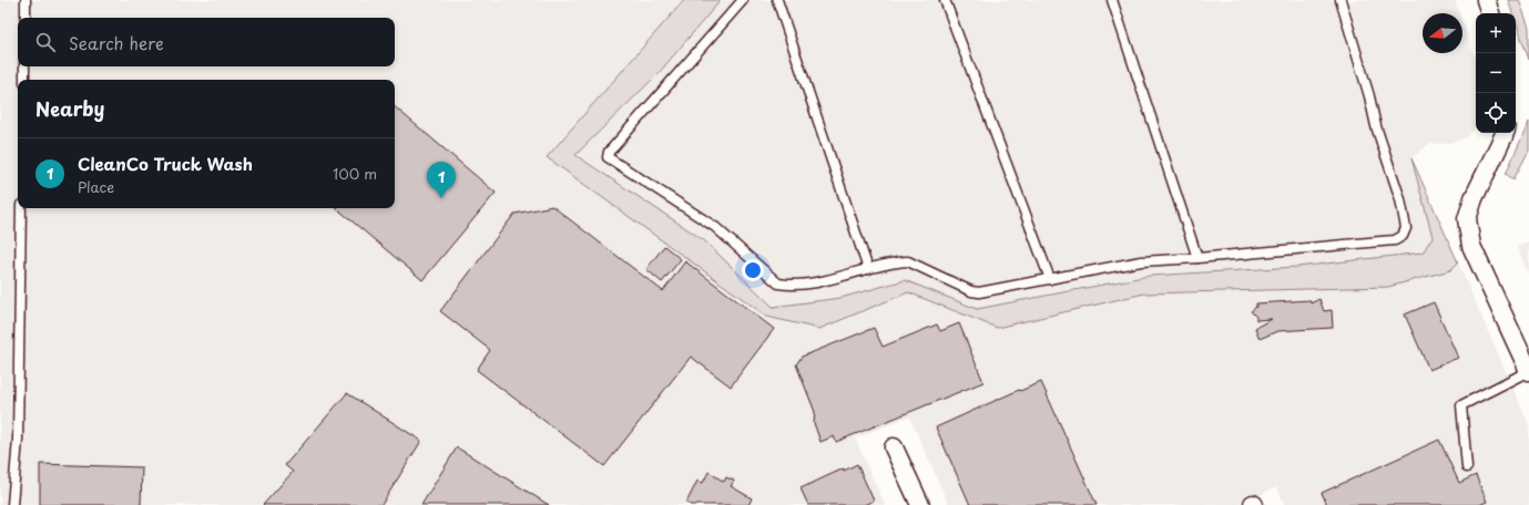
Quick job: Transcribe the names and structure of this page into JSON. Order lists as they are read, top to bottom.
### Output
{
  "north": "left",
  "page": {
    "map_buttons": ["+", "−"],
    "search": "Search here",
    "heading": "Nearby",
    "list": [
      {
        "mark": "1",
        "name": "CleanCo Truck Wash",
        "note": "Place",
        "value": "100 m"
      }
    ],
    "pins": "1"
  }
}
